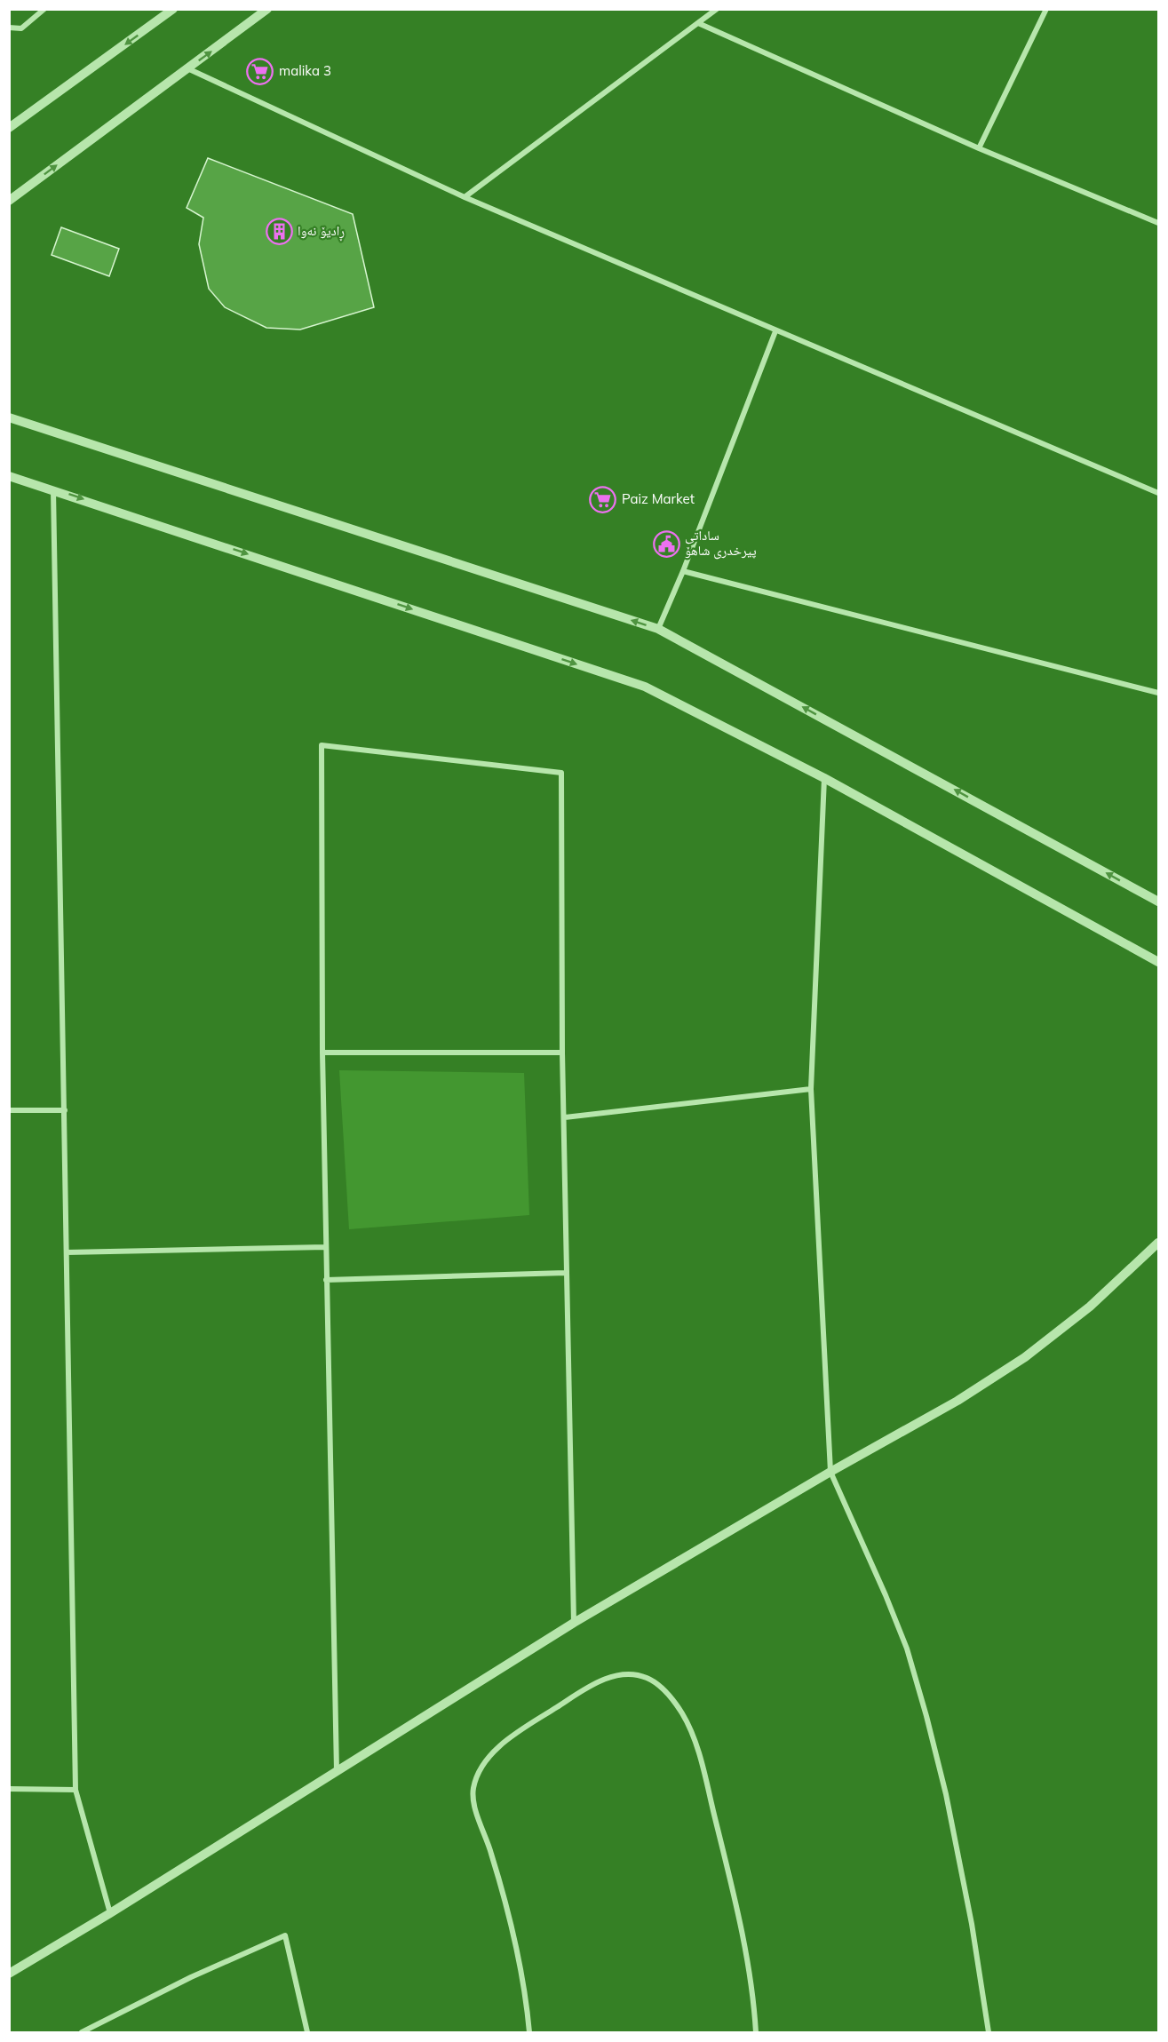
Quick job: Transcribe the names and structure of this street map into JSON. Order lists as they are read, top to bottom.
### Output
{
  "places": {
    "supermarket": ["malika 3", "Paiz Market"],
    "building": ["ڕادیۆ نەوا"],
    "public building": ["ساداتی پیرخدری شاهۆ"]
  }
}
